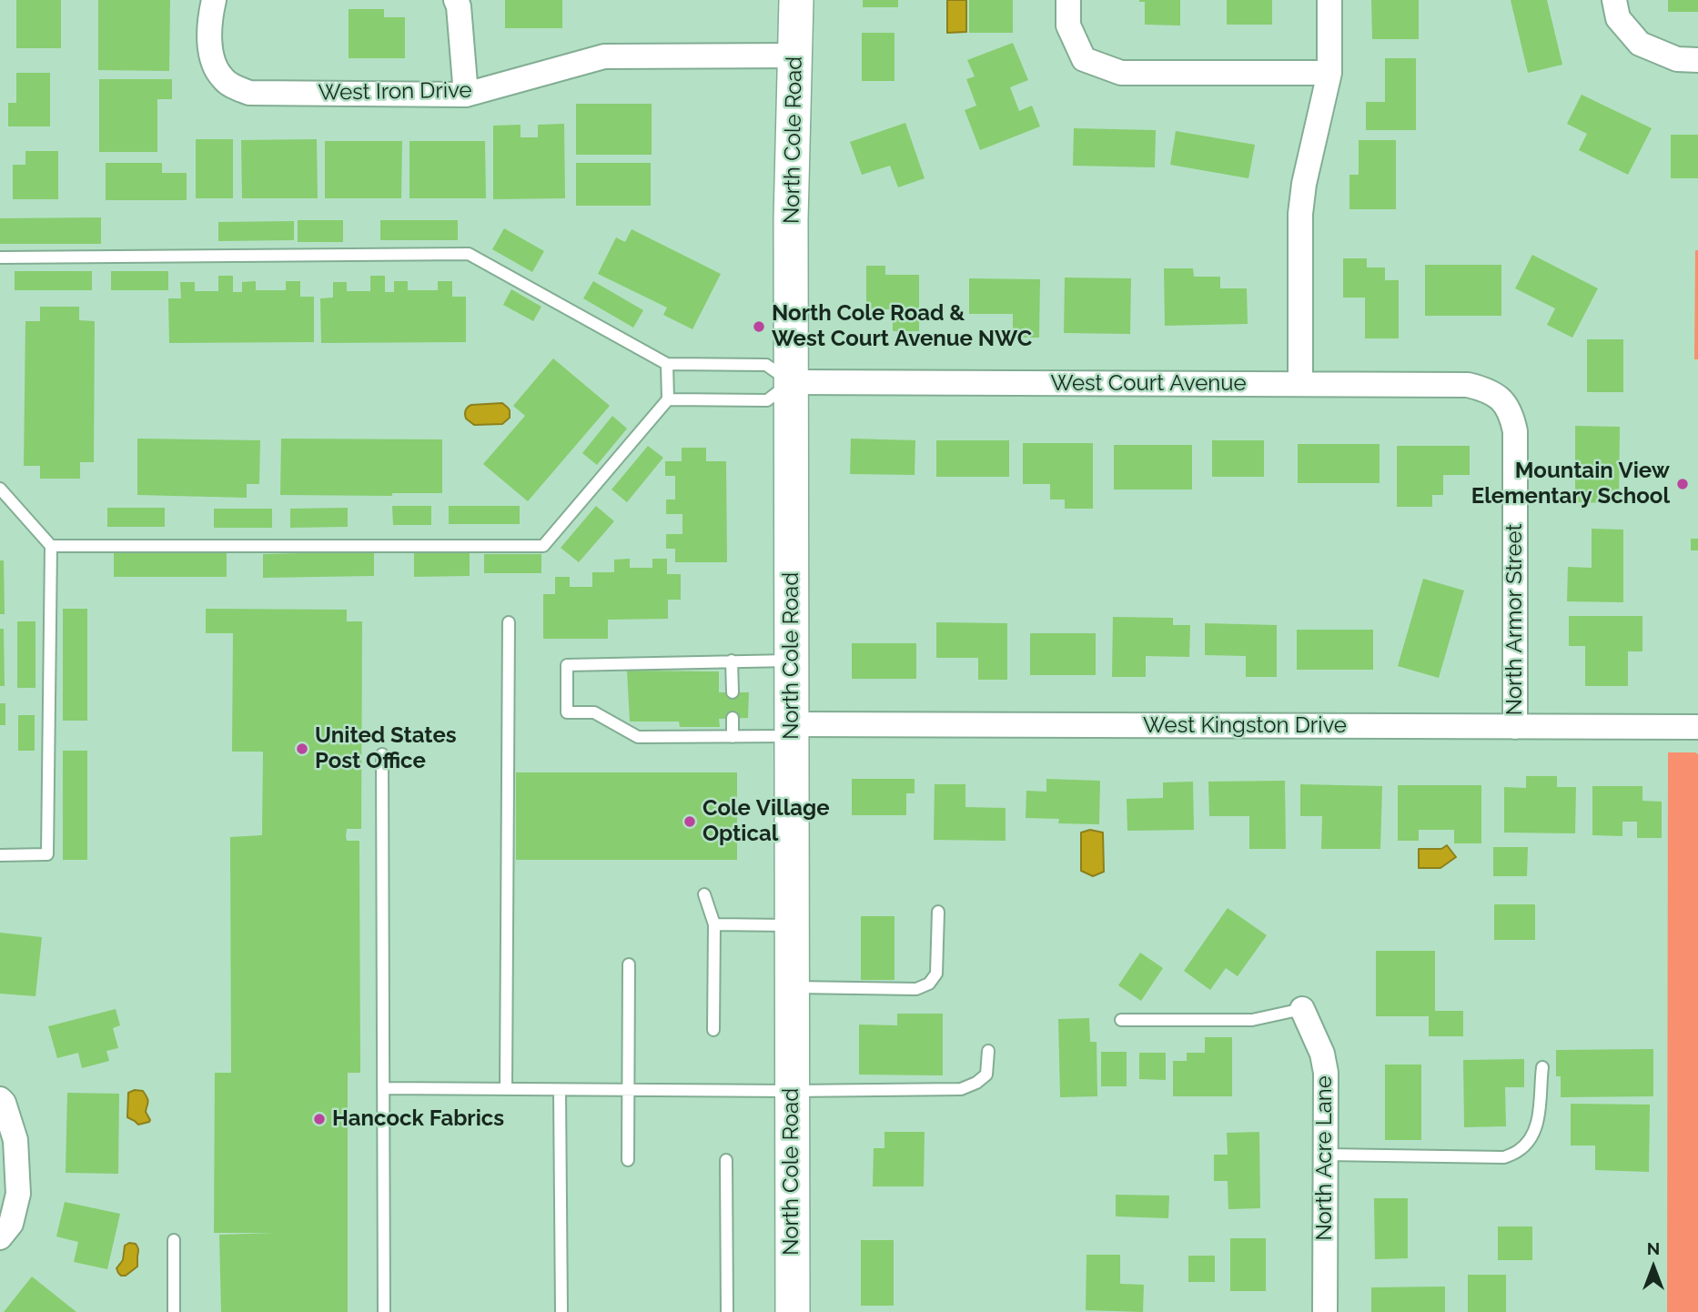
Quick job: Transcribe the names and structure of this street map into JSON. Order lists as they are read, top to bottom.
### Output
{
  "streets": {
    "main road": ["North Cole Road"],
    "street": [
      "West Iron Drive",
      "West Court Avenue",
      "North Armor Street",
      "West Kingston Drive",
      "North Acre Lane"
    ]
  },
  "crossings": [
    ["West Iron Drive", "North Cole Road"],
    ["North Cole Road", "West Court Avenue"],
    ["North Cole Road", "West Kingston Drive"],
    ["West Court Avenue", "North Armor Street"],
    ["North Armor Street", "West Kingston Drive"]
  ],
  "places": [
    "North Cole Road & West Court Avenue NWC",
    "Mountain View Elementary School",
    "United States Post Office",
    "Cole Village Optical",
    "Hancock Fabrics"
  ],
  "north": "top"
}
